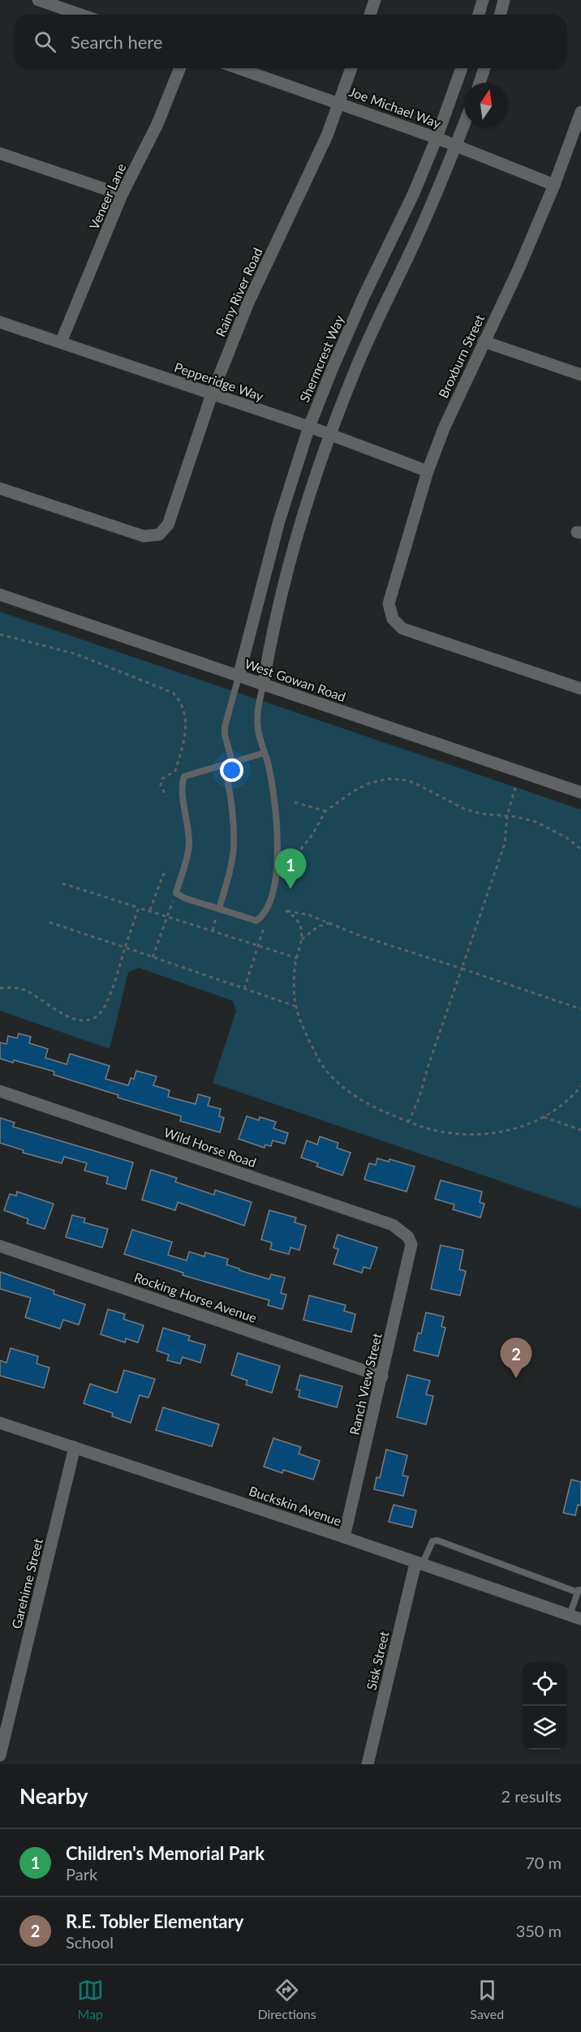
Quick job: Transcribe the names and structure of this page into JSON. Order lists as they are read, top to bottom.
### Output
{
  "streets": {
    "street": [
      "Joe Michael Way",
      "Veneer Lane",
      "Rainy River Road",
      "Broxburn Street",
      "Shermcrest Way",
      "Pepperidge Way",
      "West Gowan Road",
      "Wild Horse Road",
      "Rocking Horse Avenue",
      "Ranch View Street",
      "Buckskin Avenue",
      "Garehime Street",
      "Sisk Street"
    ]
  },
  "crossings": [
    ["Joe Michael Way", "Rainy River Road"],
    ["Joe Michael Way", "Broxburn Street"],
    ["Joe Michael Way", "Shermcrest Way"],
    ["Veneer Lane", "Pepperidge Way"],
    ["Rainy River Road", "Pepperidge Way"],
    ["Broxburn Street", "Pepperidge Way"],
    ["Shermcrest Way", "Pepperidge Way"],
    ["Shermcrest Way", "West Gowan Road"],
    ["Wild Horse Road", "Ranch View Street"],
    ["Rocking Horse Avenue", "Ranch View Street"],
    ["Ranch View Street", "Buckskin Avenue"],
    ["Buckskin Avenue", "Garehime Street"],
    ["Buckskin Avenue", "Sisk Street"]
  ],
  "north": "top",
  "page": {
    "search": "Search here",
    "pins": ["1", "2"],
    "heading": ["Nearby", "2 results"],
    "list": [
      {
        "mark": "1",
        "name": "Children's Memorial Park",
        "note": "Park",
        "value": "70 m"
      },
      {
        "mark": "2",
        "name": "R.E. Tobler Elementary",
        "note": "School",
        "value": "350 m"
      }
    ],
    "nav": ["Map", "Directions", "Saved"]
  }
}
